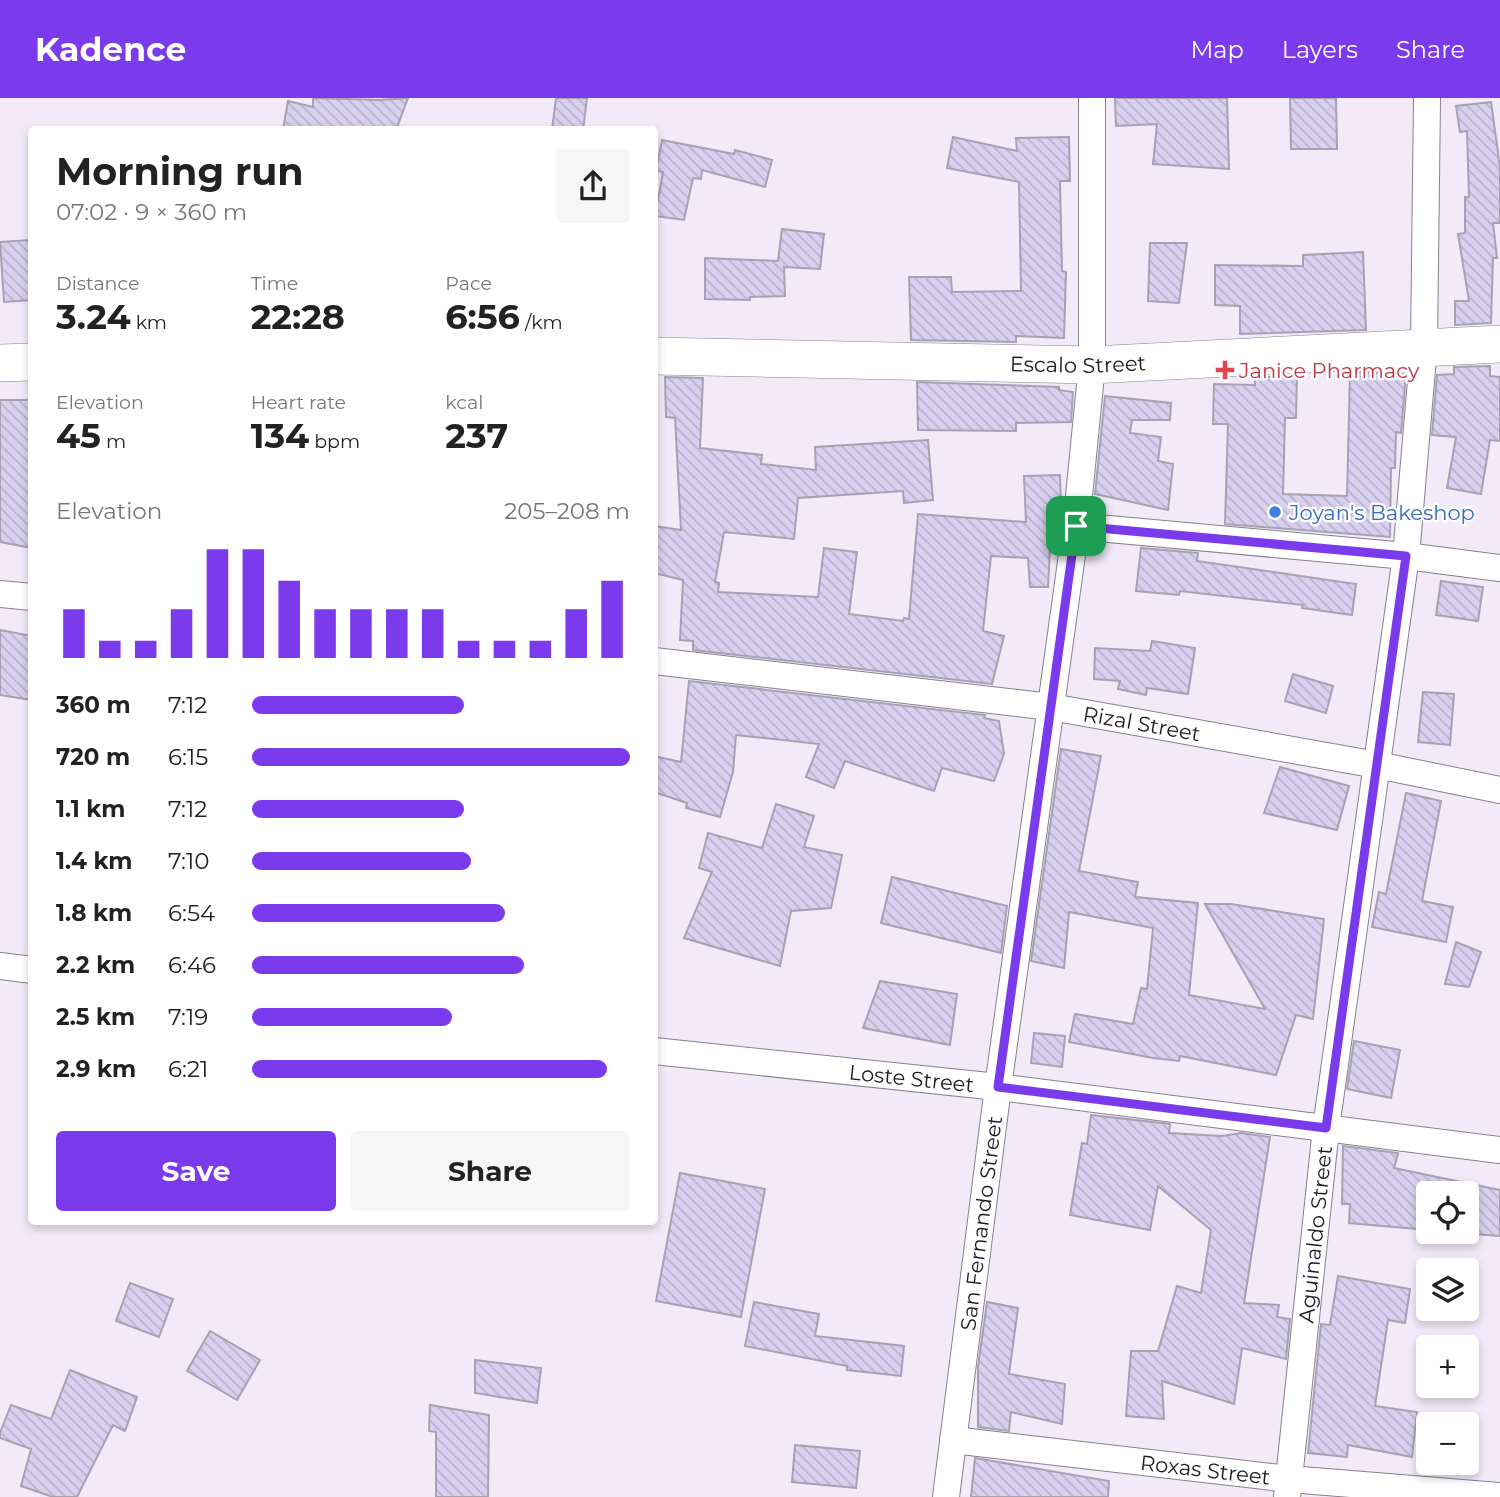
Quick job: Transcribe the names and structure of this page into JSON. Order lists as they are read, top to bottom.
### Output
{
  "streets": {
    "street": [
      "Escalo Street",
      "Rizal Street",
      "Loste Street",
      "San Fernando Street",
      "Aguinaldo Street",
      "Roxas Street"
    ]
  },
  "crossings": [
    ["Escalo Street", "San Fernando Street"],
    ["Escalo Street", "Aguinaldo Street"],
    ["Rizal Street", "San Fernando Street"],
    ["Rizal Street", "Aguinaldo Street"],
    ["Loste Street", "San Fernando Street"],
    ["Loste Street", "Aguinaldo Street"],
    ["San Fernando Street", "Roxas Street"],
    ["Aguinaldo Street", "Roxas Street"]
  ],
  "places": {
    "health": ["Janice Pharmacy"],
    "other": ["Joyan's Bakeshop"]
  },
  "page": {
    "header": "Kadence",
    "nav": ["Map", "Layers", "Share"],
    "heading": ["Morning run", "07:02 · 9 × 360 m"],
    "stats": [
      ["Distance", "3.24 km"],
      ["Time", "22:28"],
      ["Pace", "6:56 /km"],
      ["Elevation", "45 m"],
      ["Heart rate", "134 bpm"],
      ["kcal", "237"]
    ],
    "chart": ["Elevation", "205–208 m"],
    "list": [
      {
        "name": "360 m",
        "note": "7:12"
      },
      {
        "name": "720 m",
        "note": "6:15"
      },
      {
        "name": "1.1 km",
        "note": "7:12"
      },
      {
        "name": "1.4 km",
        "note": "7:10"
      },
      {
        "name": "1.8 km",
        "note": "6:54"
      },
      {
        "name": "2.2 km",
        "note": "6:46"
      },
      {
        "name": "2.5 km",
        "note": "7:19"
      },
      {
        "name": "2.9 km",
        "note": "6:21"
      }
    ],
    "buttons": ["Save", "Share"],
    "map_buttons": ["+", "−"]
  }
}
